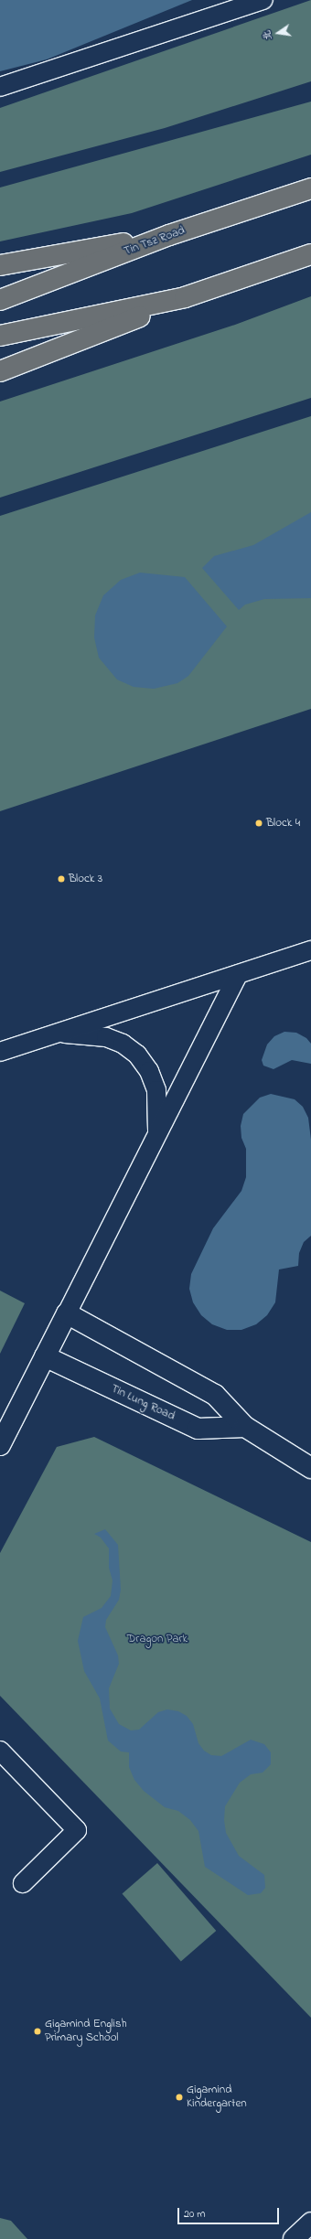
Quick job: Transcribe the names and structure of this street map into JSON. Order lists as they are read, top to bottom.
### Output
{
  "streets": {
    "main road": ["Tin Tsz Road"],
    "street": ["Tin Lung Road"]
  },
  "parks": ["Dragon Park"],
  "places": [
    "Block 4",
    "Block 3",
    "Gigamind English Primary School",
    "Gigamind Kindergarten"
  ],
  "scale_bar": "20 m",
  "north": "left"
}
